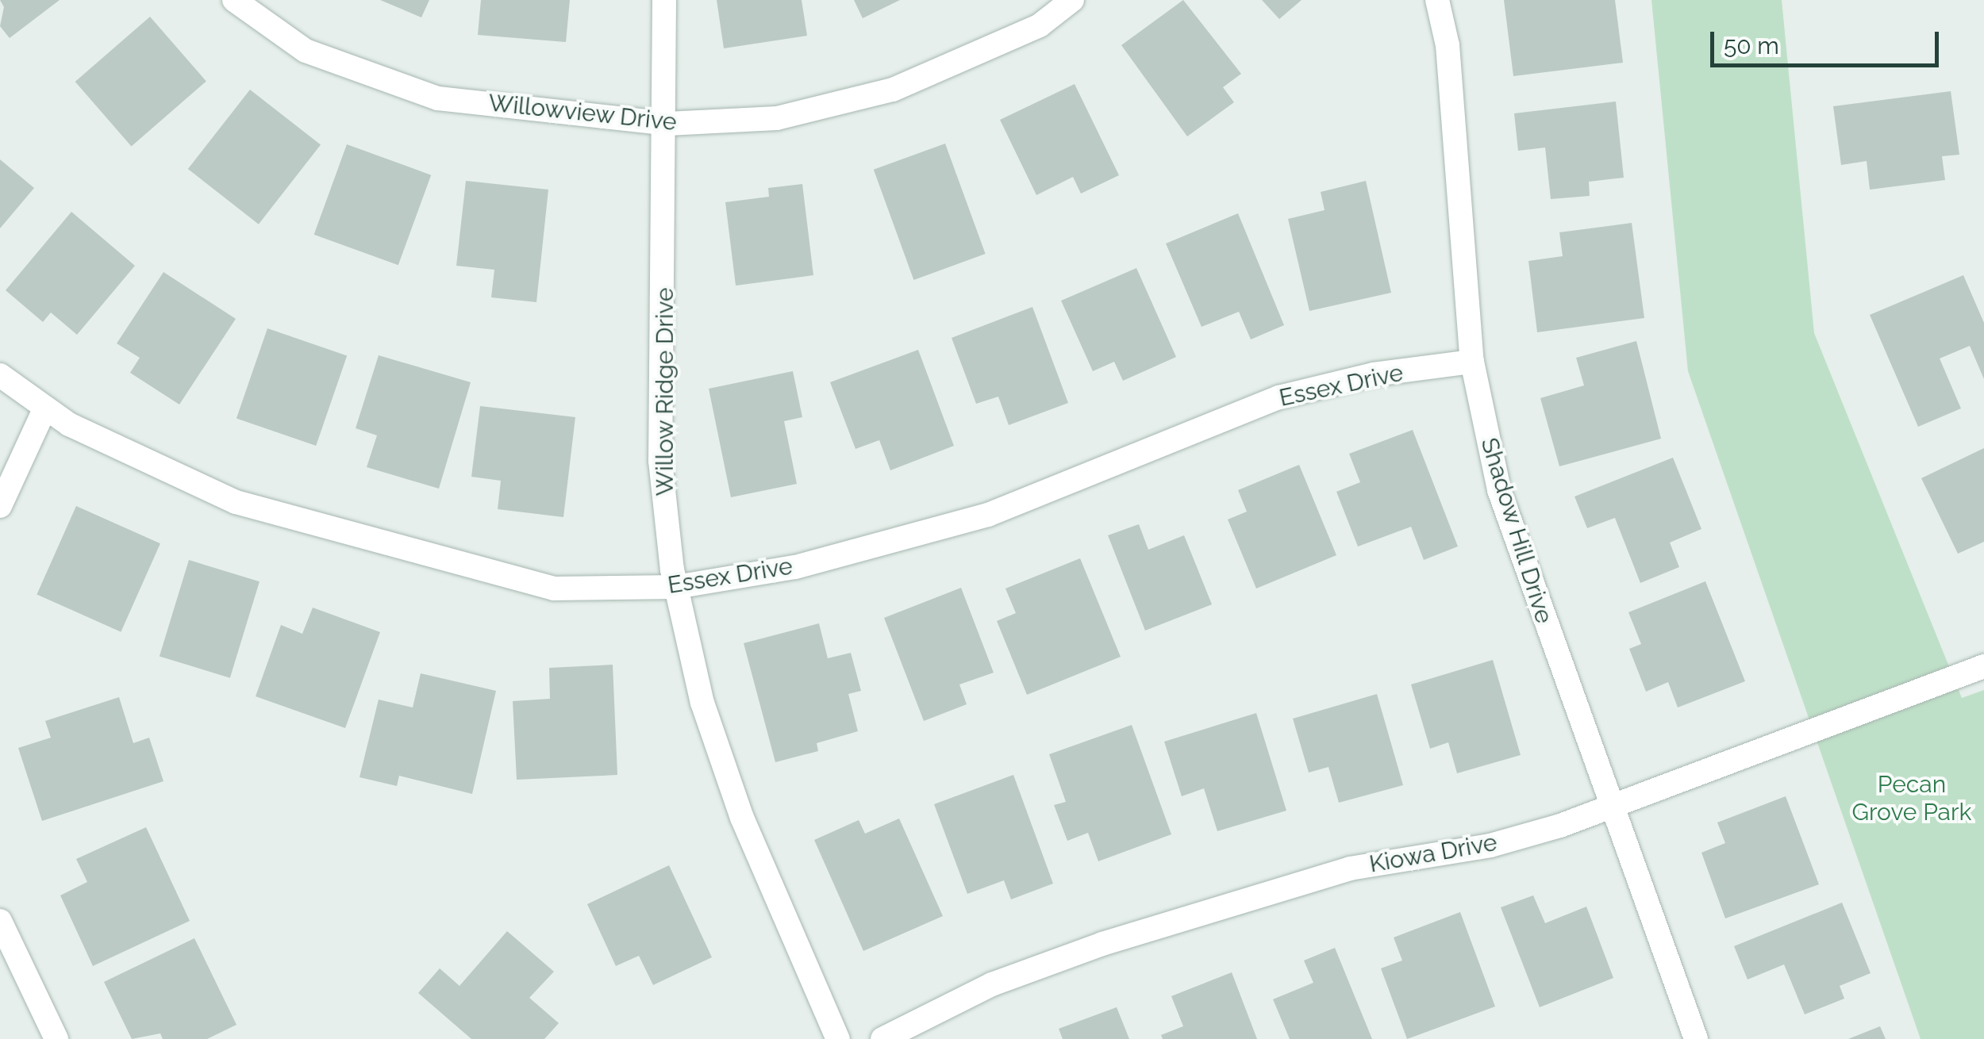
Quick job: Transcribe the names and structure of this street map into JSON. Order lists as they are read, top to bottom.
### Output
{
  "streets": {
    "street": [
      "Willowview Drive",
      "Essex Drive",
      "Willow Ridge Drive",
      "Shadow Hill Drive",
      "Kiowa Drive"
    ]
  },
  "crossings": [
    ["Willowview Drive", "Willow Ridge Drive"],
    ["Essex Drive", "Willow Ridge Drive"],
    ["Essex Drive", "Shadow Hill Drive"],
    ["Shadow Hill Drive", "Kiowa Drive"]
  ],
  "parks": ["Pecan Grove Park"],
  "scale_bar": "50 m"
}
